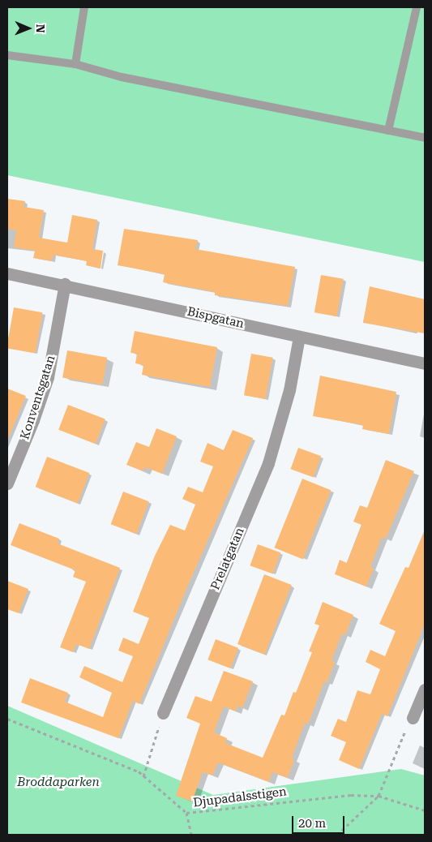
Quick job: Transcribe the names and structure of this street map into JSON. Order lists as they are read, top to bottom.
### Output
{
  "streets": {
    "street": ["Bispgatan", "Konventsgatan", "Prelatgatan"],
    "path": ["Djupadalsstigen"]
  },
  "crossings": [
    ["Bispgatan", "Konventsgatan"],
    ["Bispgatan", "Prelatgatan"]
  ],
  "parks": ["Broddaparken"],
  "scale_bar": "20 m",
  "north": "right"
}
